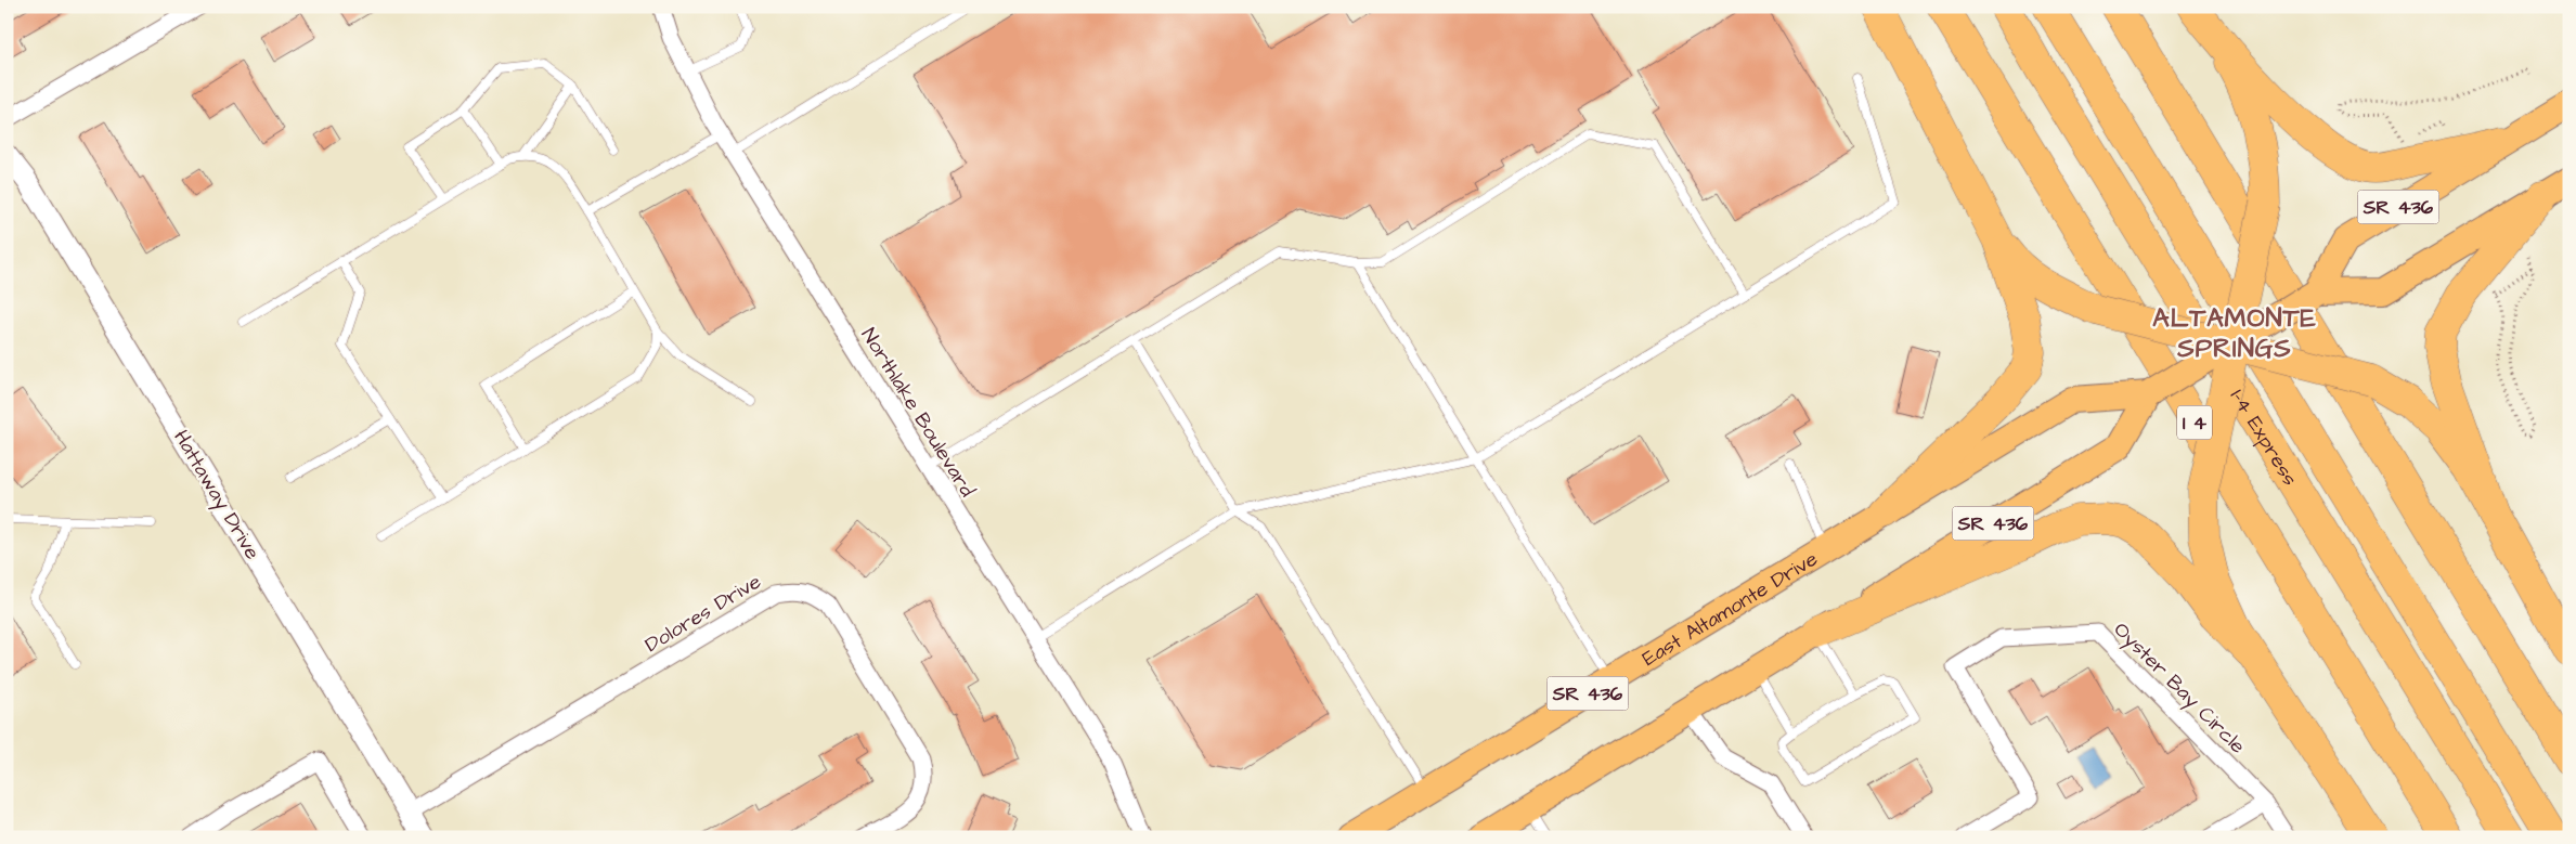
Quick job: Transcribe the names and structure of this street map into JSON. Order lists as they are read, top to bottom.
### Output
{
  "streets": {
    "highway": ["I 4", "I-4 Express"],
    "main road": ["SR 436", "East Altamonte Drive"],
    "street": [
      "Northlake Boulevard",
      "Hattaway Drive",
      "Dolores Drive",
      "Oyster Bay Circle"
    ]
  },
  "crossings": [
    ["SR 436", "East Altamonte Drive"],
    ["Hattaway Drive", "Dolores Drive"]
  ],
  "districts": ["ALTAMONTE SPRINGS"]
}
